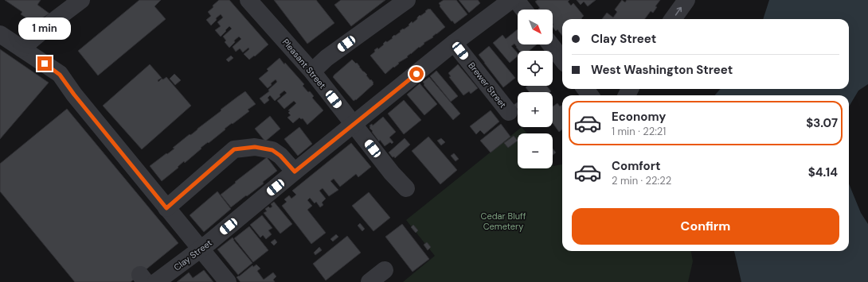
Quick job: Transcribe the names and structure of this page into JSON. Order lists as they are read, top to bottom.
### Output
{
  "streets": {
    "street": ["Pleasant Street", "Brewer Street", "Clay Street"]
  },
  "crossings": [
    ["Pleasant Street", "Clay Street"],
    ["Brewer Street", "Clay Street"]
  ],
  "parks": ["Cedar Bluff Cemetery"],
  "north": "bottom right",
  "page": {
    "map_buttons": ["+", "−"],
    "bubble": "1 min",
    "banner": ["Clay Street", "West Washington Street"],
    "list": [
      {
        "name": "Economy",
        "note": "1 min · 22:21",
        "value": "$3.07"
      },
      {
        "name": "Comfort",
        "note": "2 min · 22:22",
        "value": "$4.14"
      }
    ],
    "buttons": "Confirm"
  }
}
